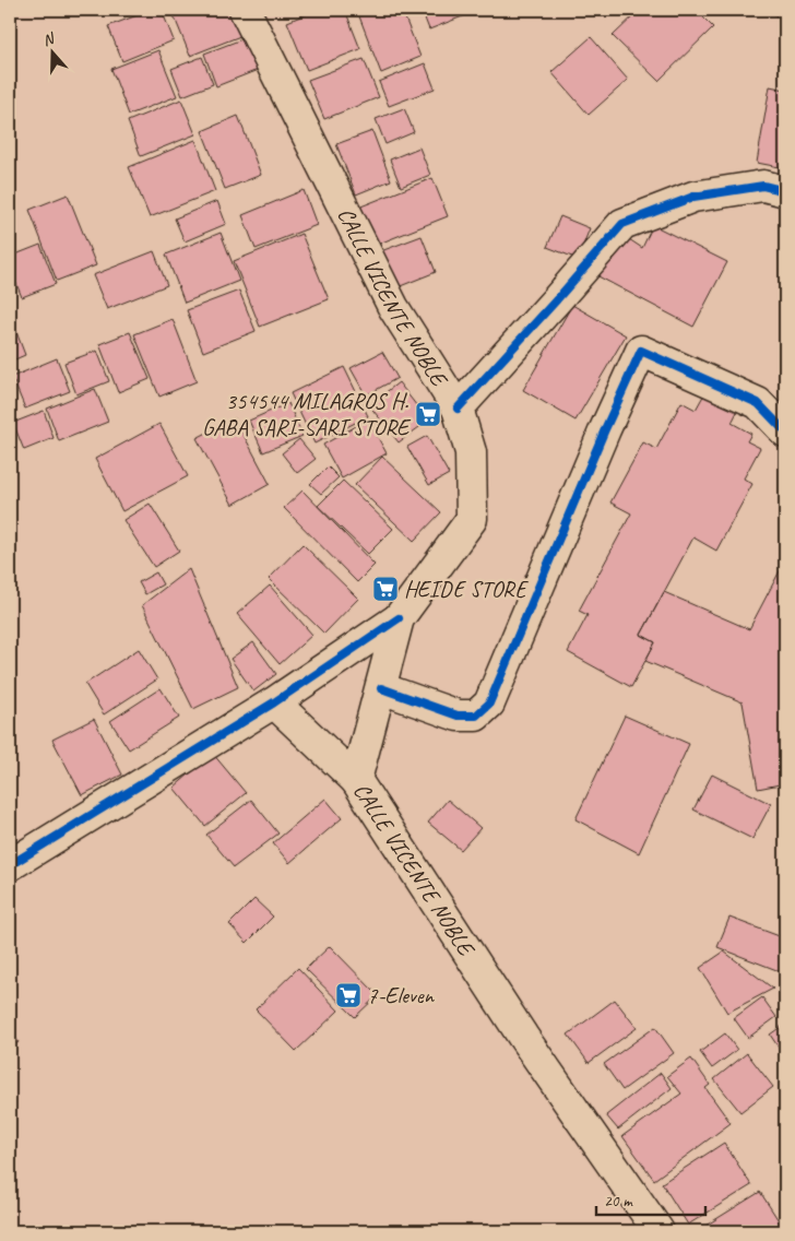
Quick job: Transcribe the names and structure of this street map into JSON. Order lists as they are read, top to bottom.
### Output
{
  "streets": {
    "street": ["CALLE VICENTE NOBLE"]
  },
  "places": {
    "supermarket": ["354544 MILAGROS H. GABA SARI-SARI STORE", "HEIDE STORE", "7-Eleven"]
  },
  "scale_bar": "20 m",
  "north": "top"
}
